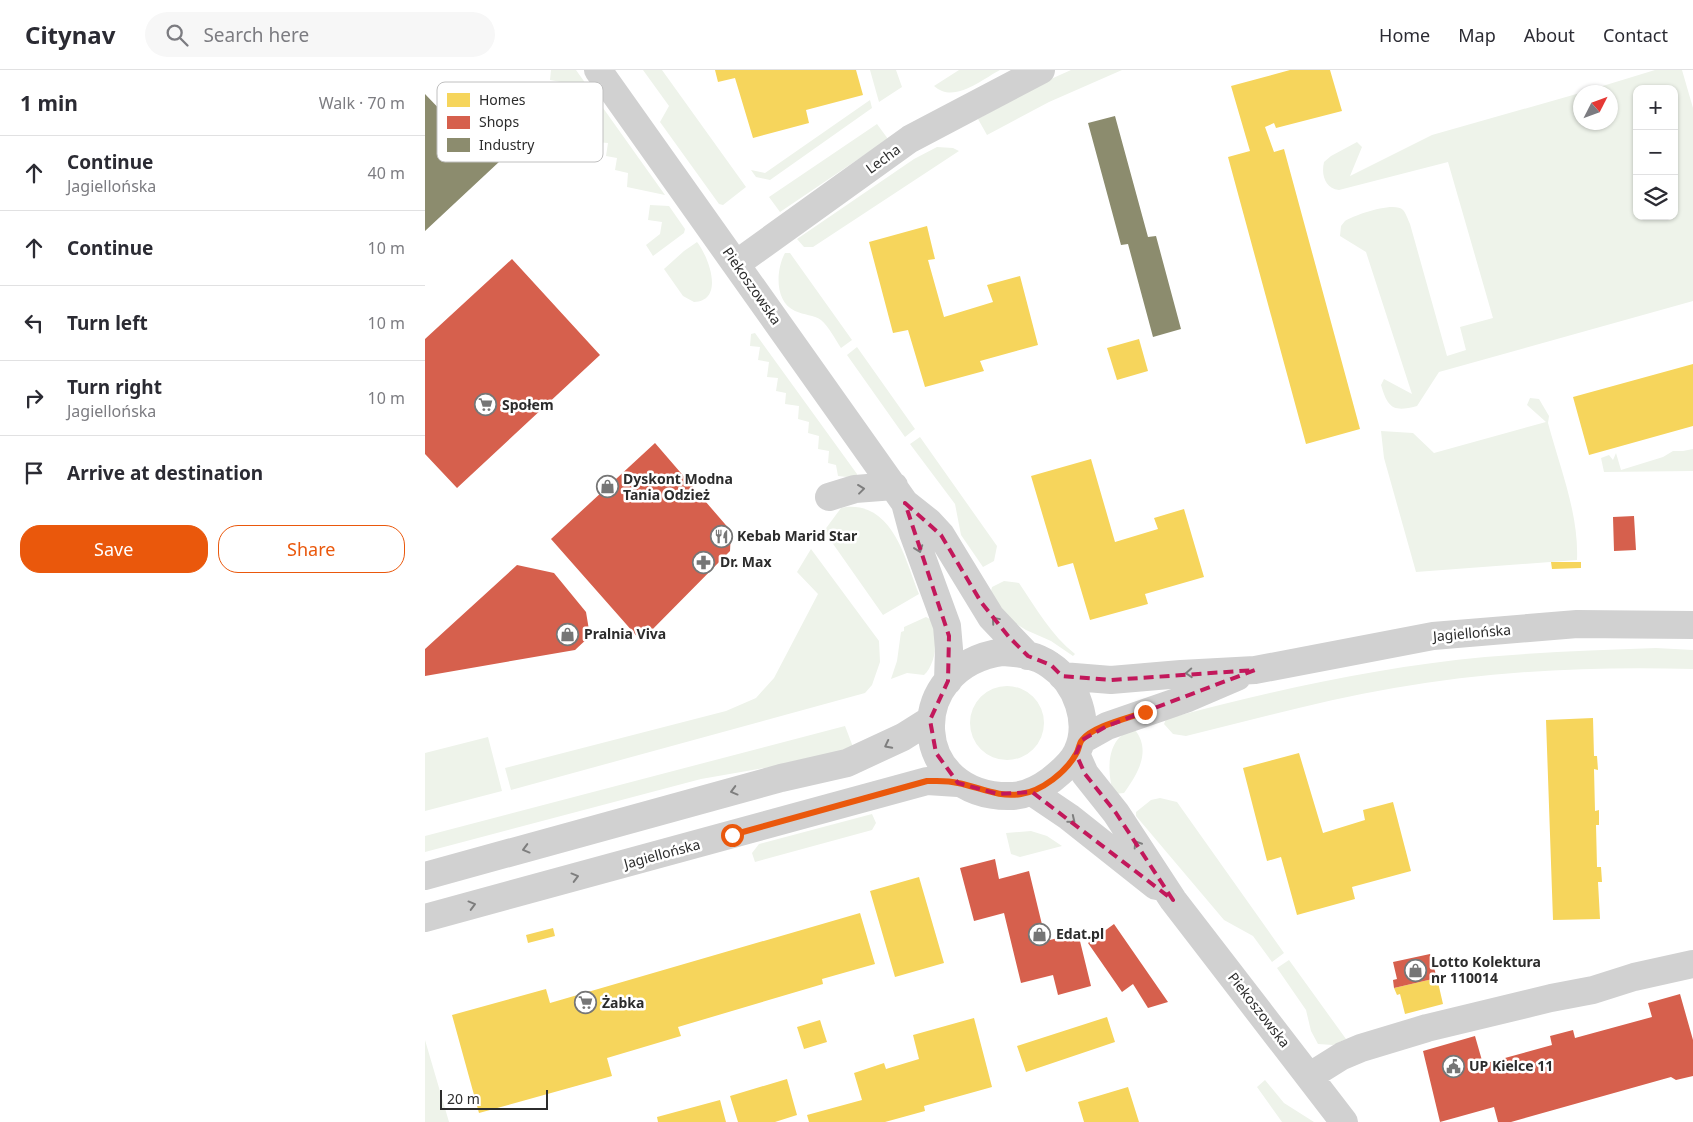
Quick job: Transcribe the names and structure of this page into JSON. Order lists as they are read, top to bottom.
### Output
{
  "streets": {
    "street": ["Lecha", "Piekoszowska", "Jagiellońska"]
  },
  "crossings": [
    ["Lecha", "Piekoszowska"],
    ["Piekoszowska", "Jagiellońska"]
  ],
  "places": {
    "supermarket": ["Społem", "Żabka"],
    "shop": [
      "Dyskont Modna Tania Odzież",
      "Pralnia Viva",
      "Edat.pl",
      "Lotto Kolektura nr 110014"
    ],
    "restaurant": ["Kebab Marid Star"],
    "pharmacy": ["Dr. Max"],
    "public building": ["UP Kielce 11"]
  },
  "legend": ["Homes", "Shops", "Industry"],
  "scale_bar": "20 m",
  "north": "top right",
  "page": {
    "header": "Citynav",
    "search": "Search here",
    "nav": [
      "Home",
      "Map",
      "About",
      "Contact"
    ],
    "heading": ["1 min", "Walk · 70 m"],
    "map_buttons": ["+", "−"],
    "list": [
      ["Continue", "Jagiellońska", "40 m"],
      ["Continue", "10 m"],
      ["Turn left", "10 m"],
      ["Turn right", "Jagiellońska", "10 m"],
      "Arrive at destination"
    ],
    "buttons": ["Save", "Share"],
    "scale": "20 m"
  }
}
